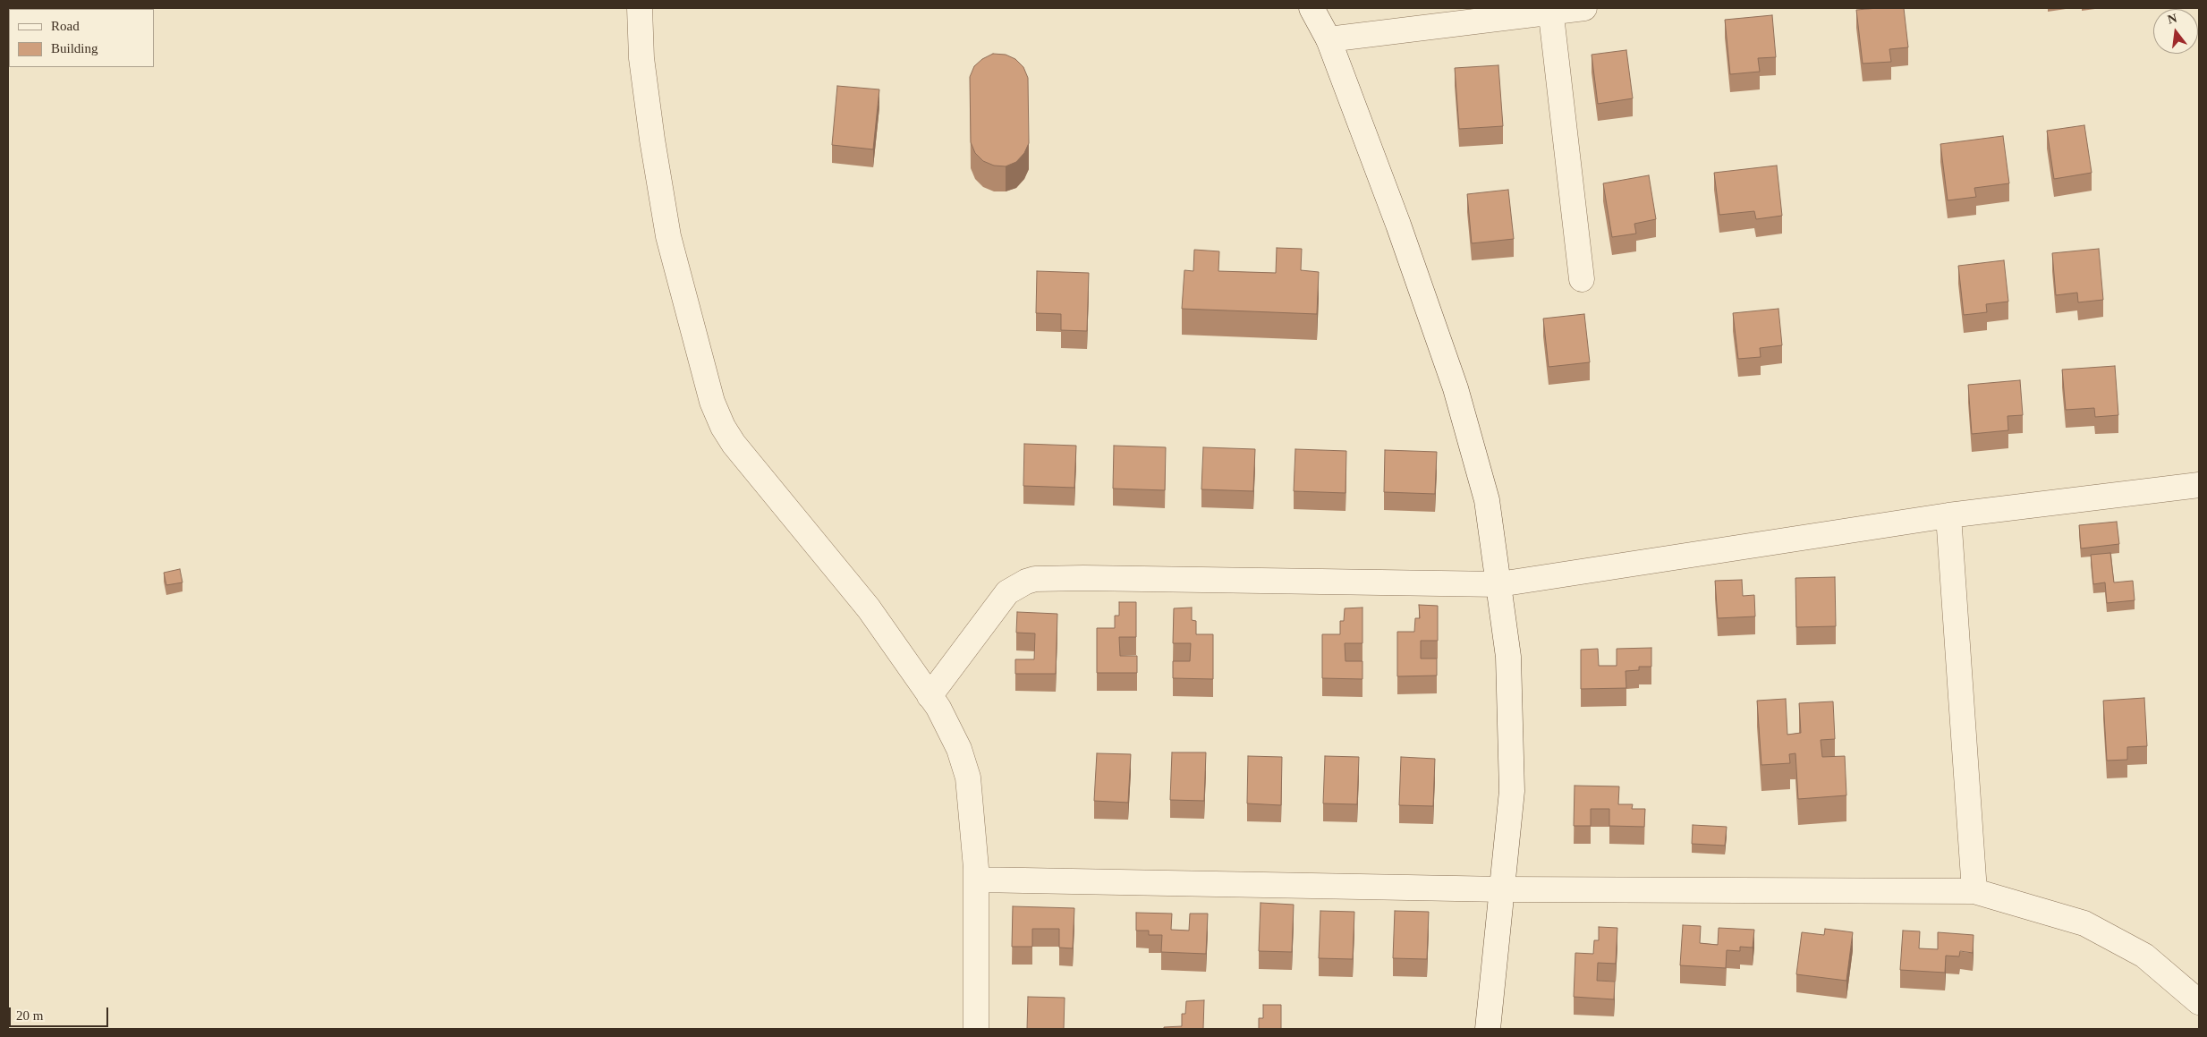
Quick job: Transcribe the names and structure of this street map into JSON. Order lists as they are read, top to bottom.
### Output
{
  "legend": ["Road", "Building"],
  "scale_bar": "20 m",
  "north": "top"
}
